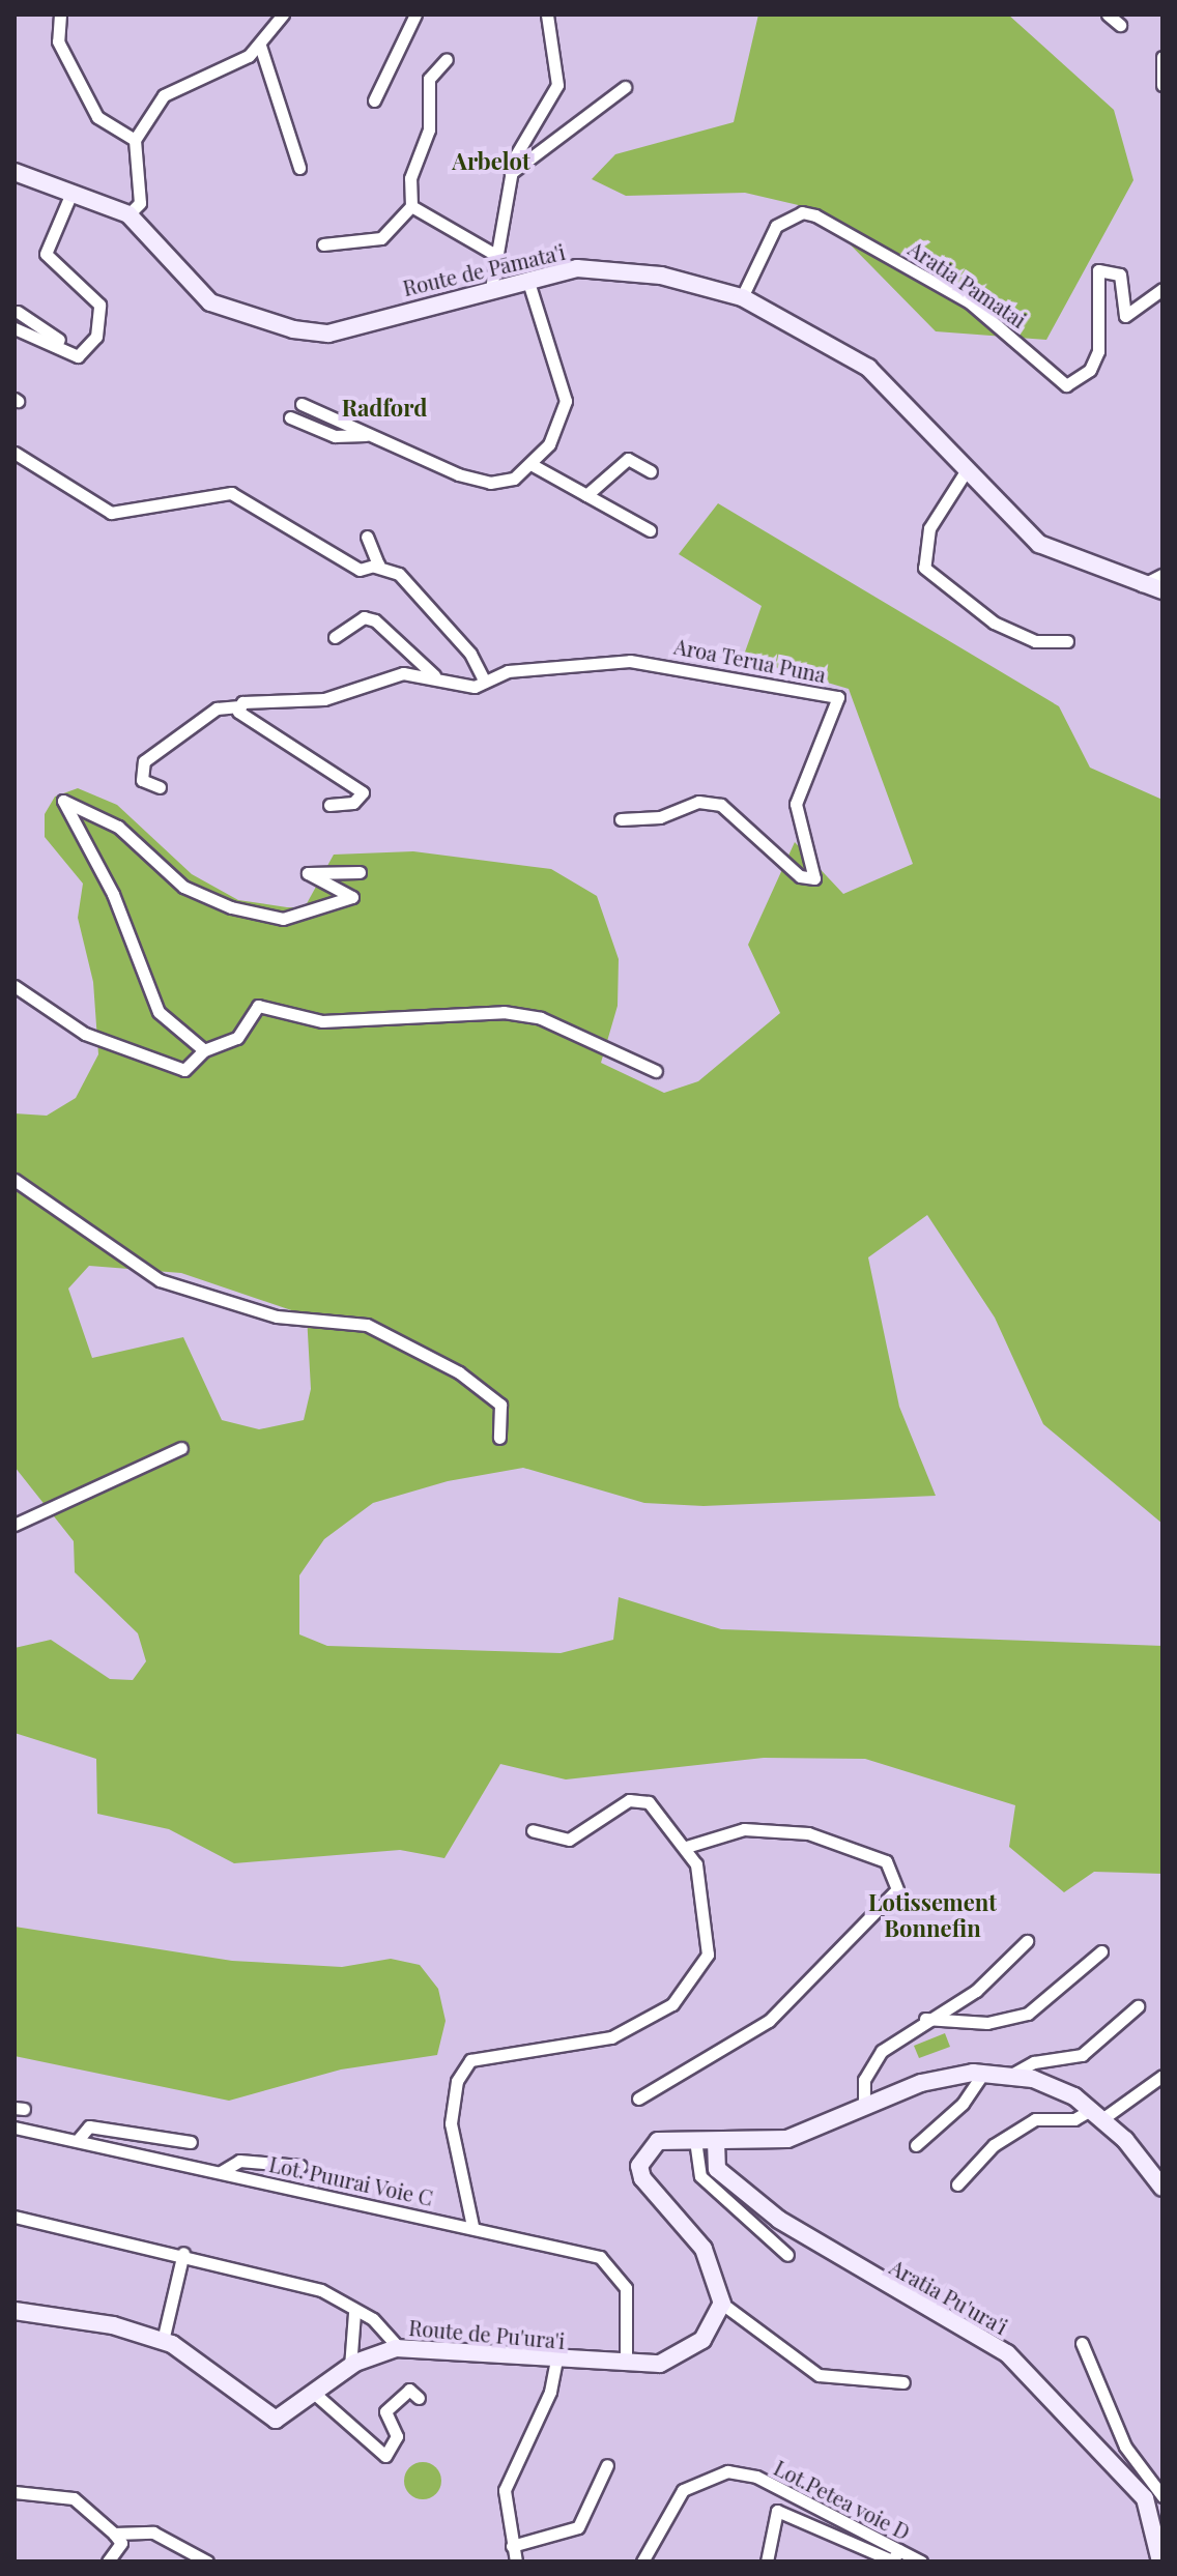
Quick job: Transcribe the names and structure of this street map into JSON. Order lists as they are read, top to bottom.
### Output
{
  "streets": {
    "main road": ["Route de Pāmata'i", "Aratia Pu'ura'i", "Route de Pu'ura'i"],
    "street": [
      "Aratia Pamatai",
      "Aroa Terua Puna",
      "Lot. Puurai Voie C",
      "Lot.Petea voie D"
    ]
  },
  "crossings": [
    ["Route de Pāmata'i", "Aratia Pamatai"],
    ["Lot. Puurai Voie C", "Route de Pu'ura'i"]
  ],
  "districts": ["Arbelot", "Radford", "Lotissement Bonnefin"]
}
